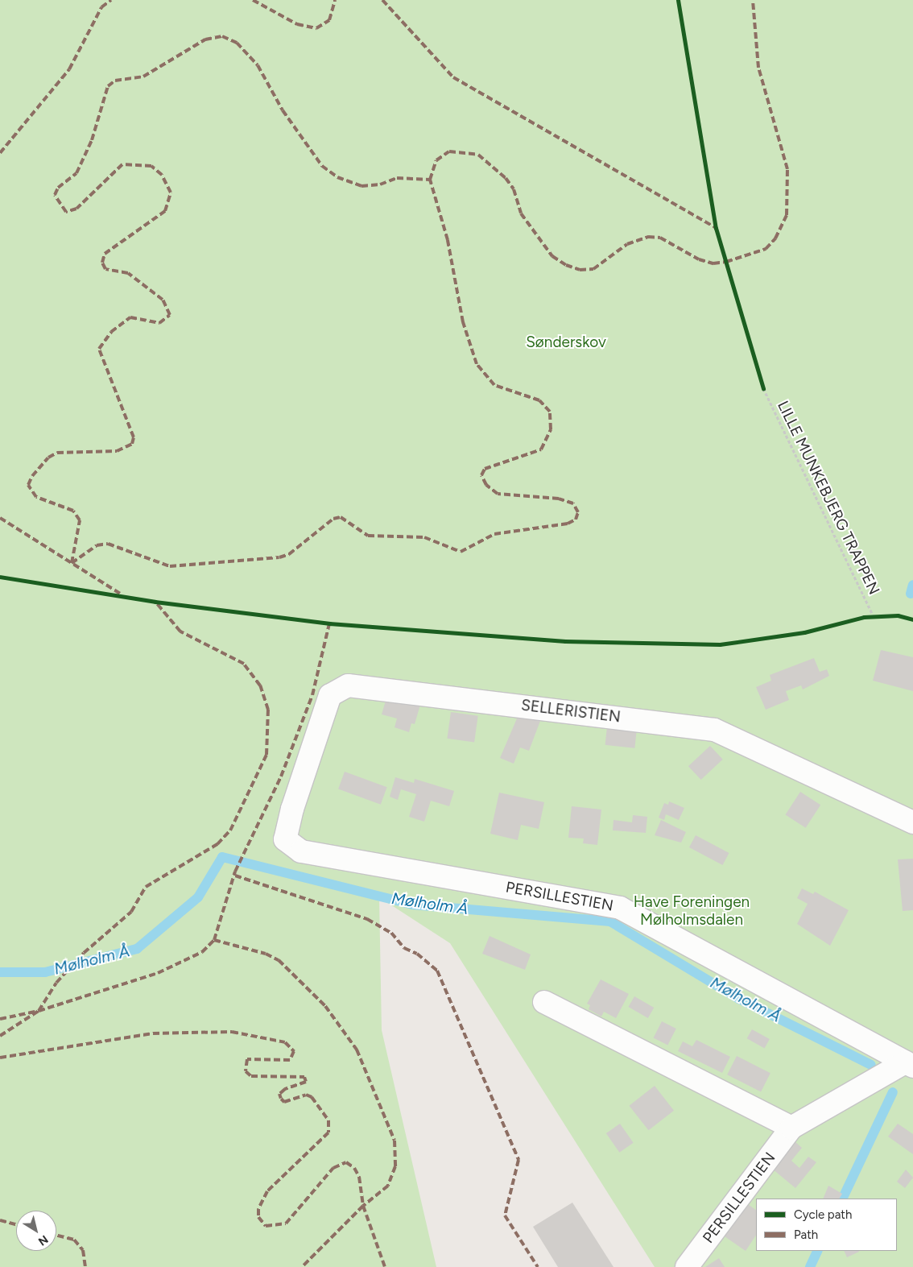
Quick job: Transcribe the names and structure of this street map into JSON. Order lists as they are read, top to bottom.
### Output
{
  "streets": {
    "lane": ["SELLERISTIEN", "PERSILLESTIEN"],
    "path": ["LILLE MUNKEBJERG TRAPPEN"]
  },
  "crossings": [
    ["SELLERISTIEN", "PERSILLESTIEN"]
  ],
  "water": ["Mølholm Å"],
  "parks": ["Sønderskov", "Have Foreningen Mølholmsdalen"],
  "legend": ["Cycle path", "Path"],
  "north": "bottom right"
}
